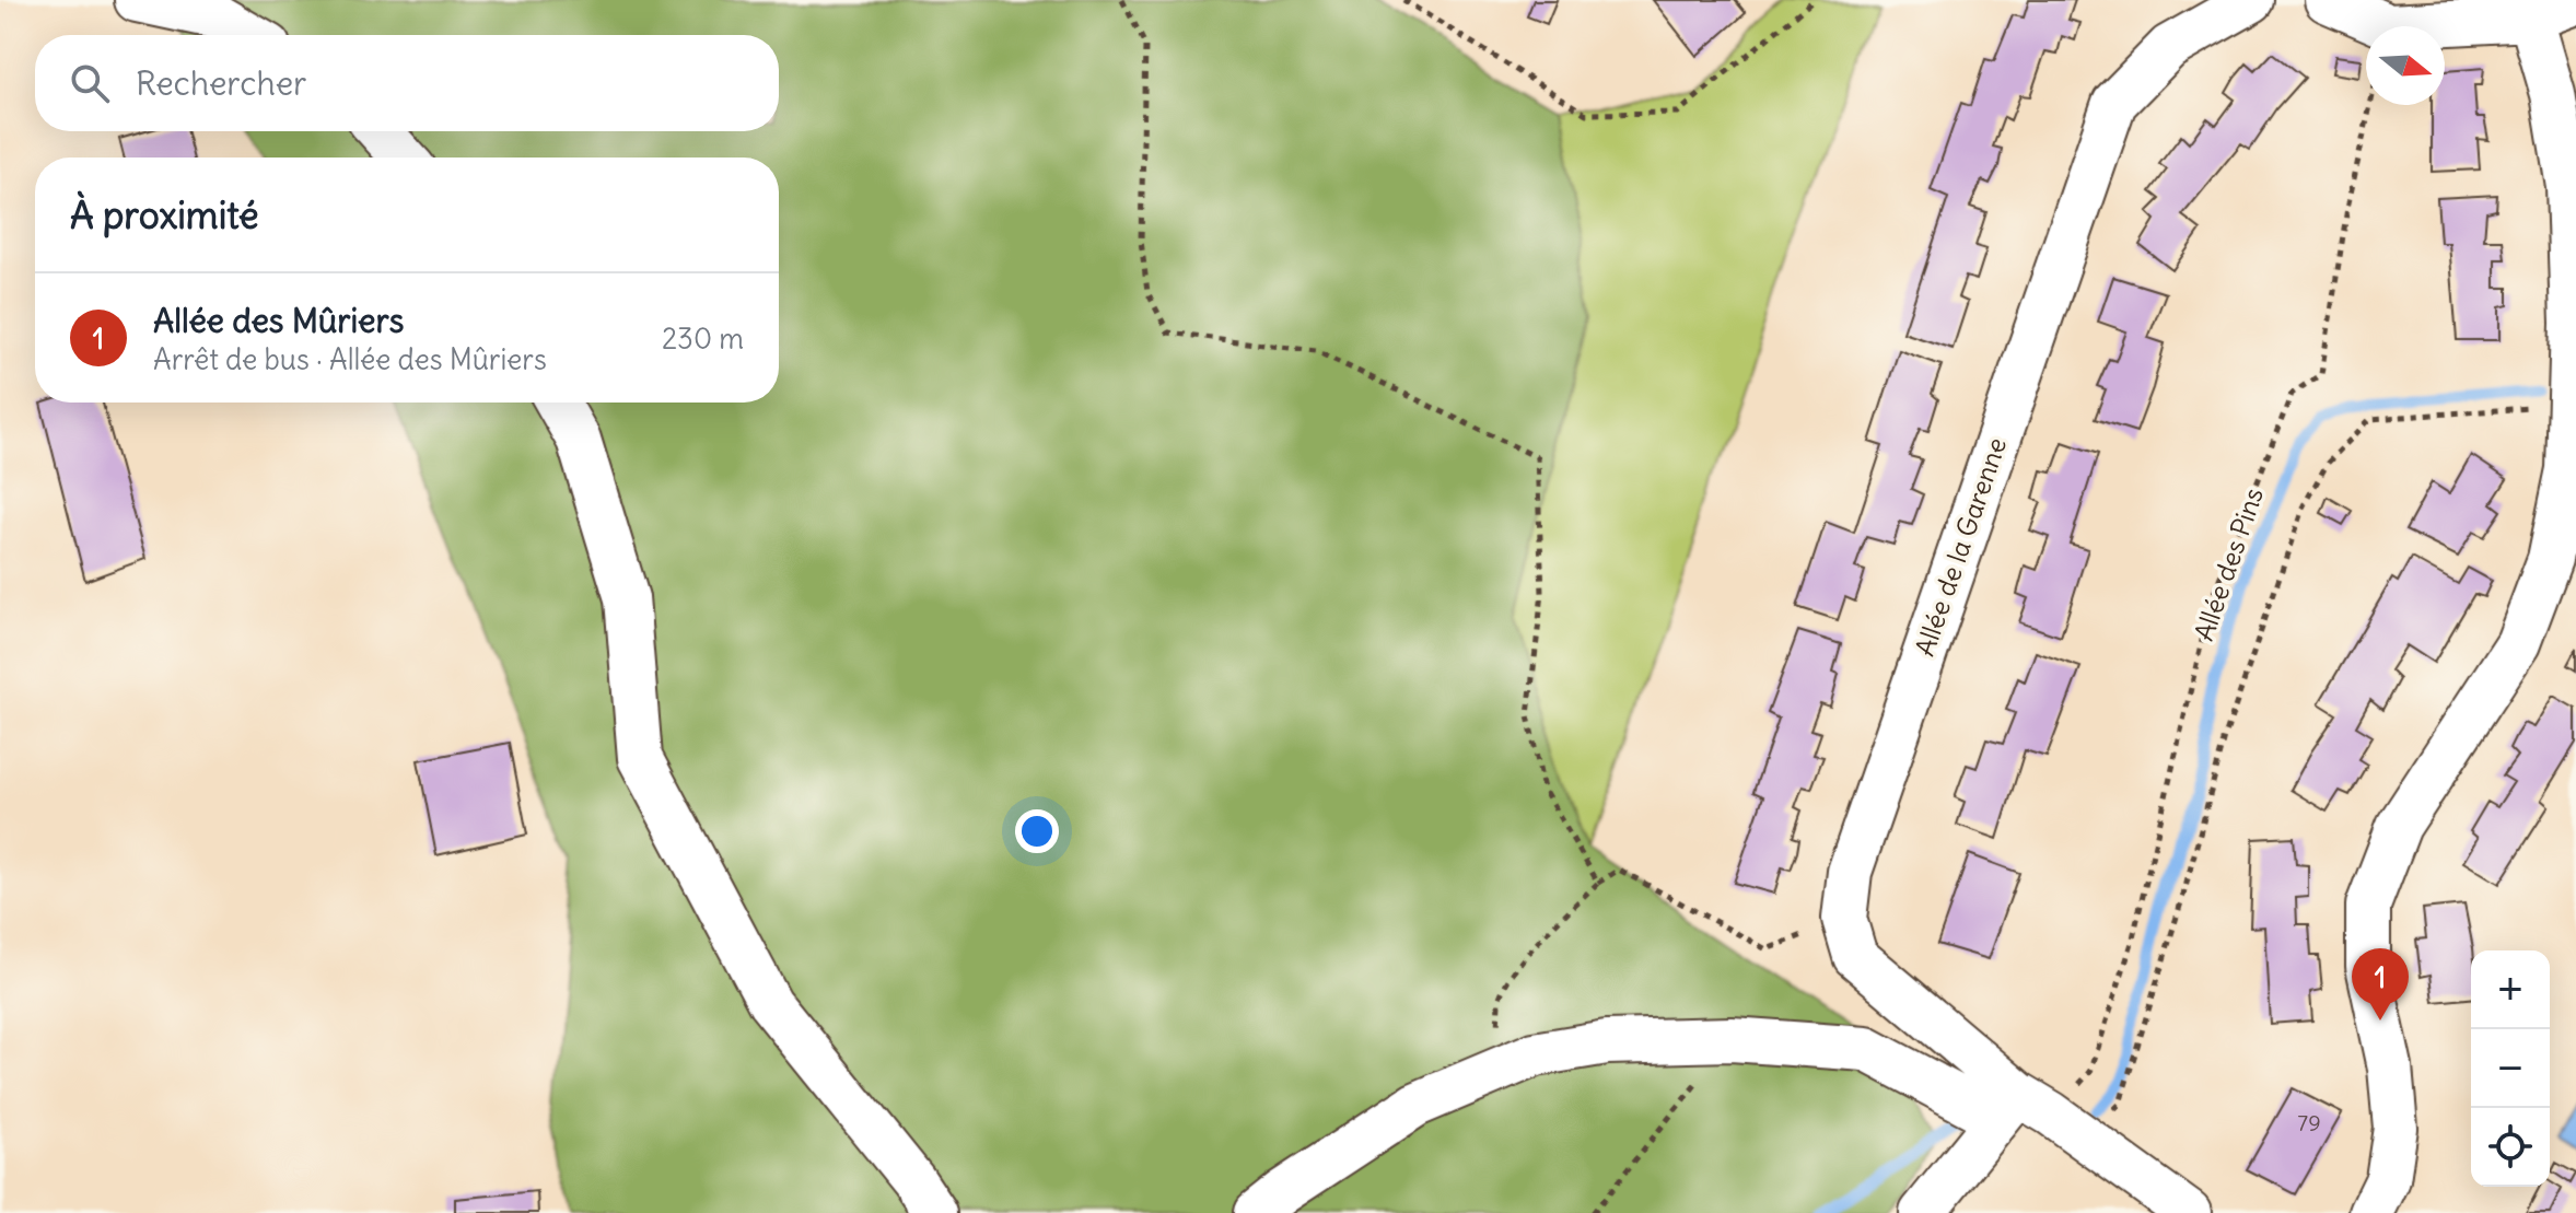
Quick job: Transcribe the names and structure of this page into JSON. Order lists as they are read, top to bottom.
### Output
{
  "streets": {
    "street": ["Allée de la Garenne"],
    "path": ["Allée des Pins"]
  },
  "crossings": [
    ["Allée de la Garenne", "Allée des Pins"]
  ],
  "house_numbers": ["79"],
  "north": "right",
  "page": {
    "search": "Rechercher",
    "heading": "À proximité",
    "list": [
      {
        "mark": "1",
        "name": "Allée des Mûriers",
        "note": "Arrêt de bus · Allée des Mûriers",
        "value": "230 m"
      }
    ],
    "pins": "1",
    "map_buttons": ["+", "−"]
  }
}
